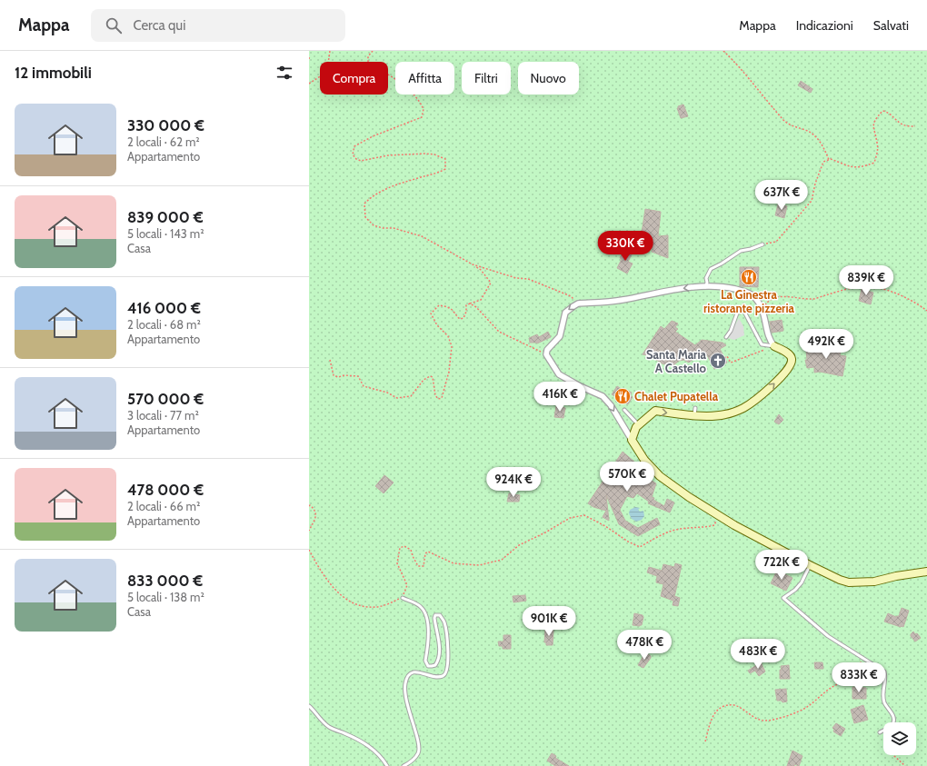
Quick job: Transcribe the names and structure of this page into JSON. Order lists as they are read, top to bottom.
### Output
{
  "places": {
    "restaurant": ["La Ginestra ristorante pizzeria", "Chalet Pupatella"],
    "church": ["Santa Maria A Castello"]
  },
  "page": {
    "header": "Mappa",
    "search": "Cerca qui",
    "nav": ["Mappa", "Indicazioni", "Salvati"],
    "heading": "12 immobili",
    "chip": [
      "Compra",
      "Affitta",
      "Filtri",
      "Nuovo"
    ],
    "list": [
      {
        "name": "330 000 €",
        "note": "2 locali · 62 m² · Appartamento"
      },
      {
        "name": "839 000 €",
        "note": "5 locali · 143 m² · Casa"
      },
      {
        "name": "416 000 €",
        "note": "2 locali · 68 m² · Appartamento"
      },
      {
        "name": "570 000 €",
        "note": "3 locali · 77 m² · Appartamento"
      },
      {
        "name": "478 000 €",
        "note": "2 locali · 66 m² · Appartamento"
      },
      {
        "name": "833 000 €",
        "note": "5 locali · 138 m² · Casa"
      }
    ],
    "price": [
      "637K €",
      "330K €",
      "839K €",
      "492K €",
      "416K €",
      "570K €",
      "924K €",
      "722K €",
      "901K €",
      "478K €",
      "483K €",
      "833K €"
    ]
  }
}
